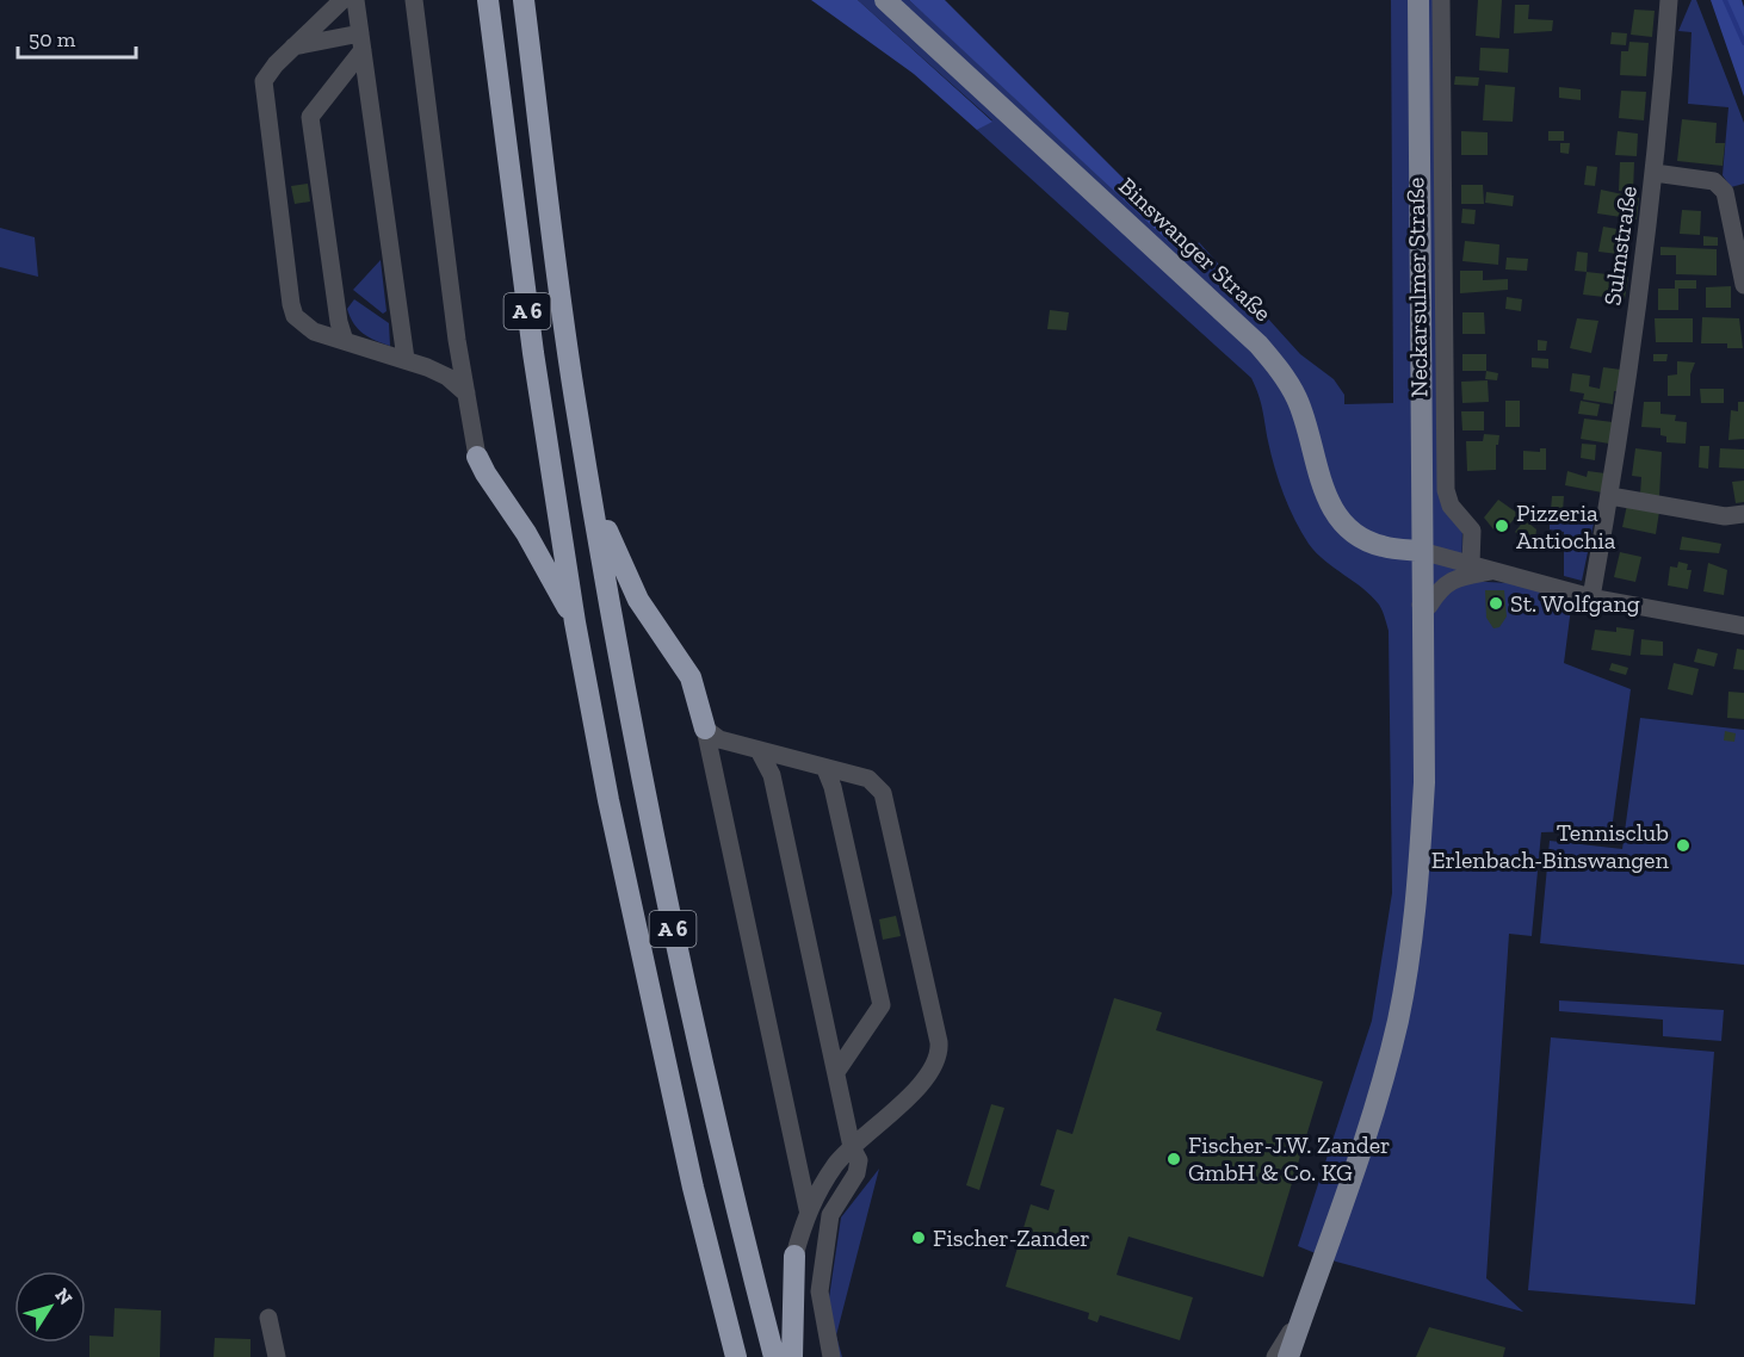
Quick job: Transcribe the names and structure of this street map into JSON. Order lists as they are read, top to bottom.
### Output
{
  "streets": {
    "highway": ["A 6"],
    "main road": ["Binswanger Straße"],
    "street": ["Sulmstraße", "Neckarsulmer Straße"]
  },
  "places": [
    "Pizzeria Antiochia",
    "St. Wolfgang",
    "Tennisclub Erlenbach-Binswangen",
    "Fischer-J.W. Zander GmbH & Co. KG",
    "Fischer-Zander"
  ],
  "scale_bar": "50 m",
  "north": "top right"
}
